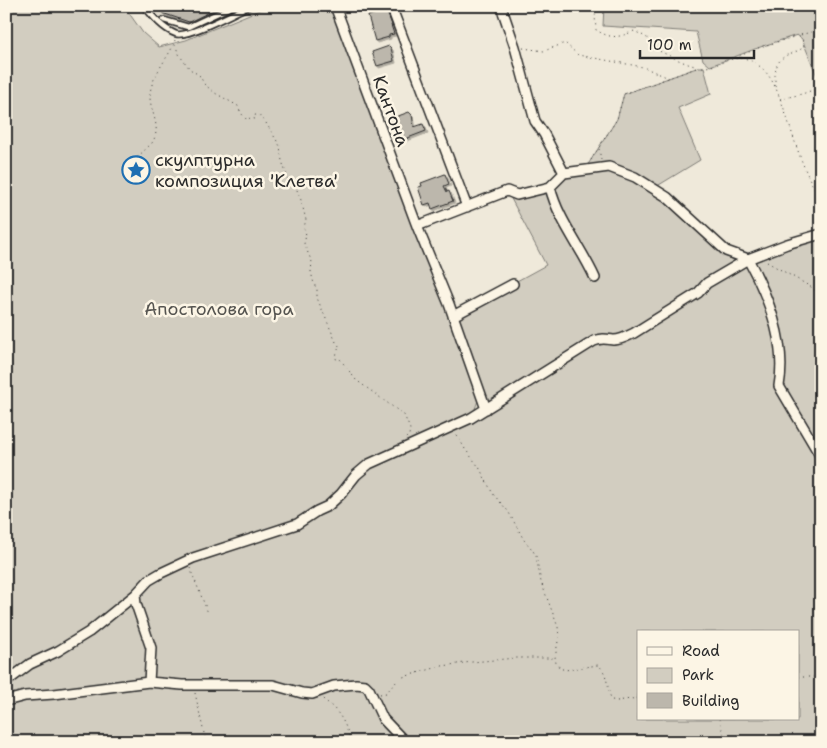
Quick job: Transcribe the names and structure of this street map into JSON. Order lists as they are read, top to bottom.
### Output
{
  "streets": {
    "street": ["Кантона"]
  },
  "parks": ["Апостолова гора"],
  "places": {
    "place": ["скулптурна композиция 'Клетва'"]
  },
  "legend": ["Road", "Park", "Building"],
  "scale_bar": "100 m"
}
